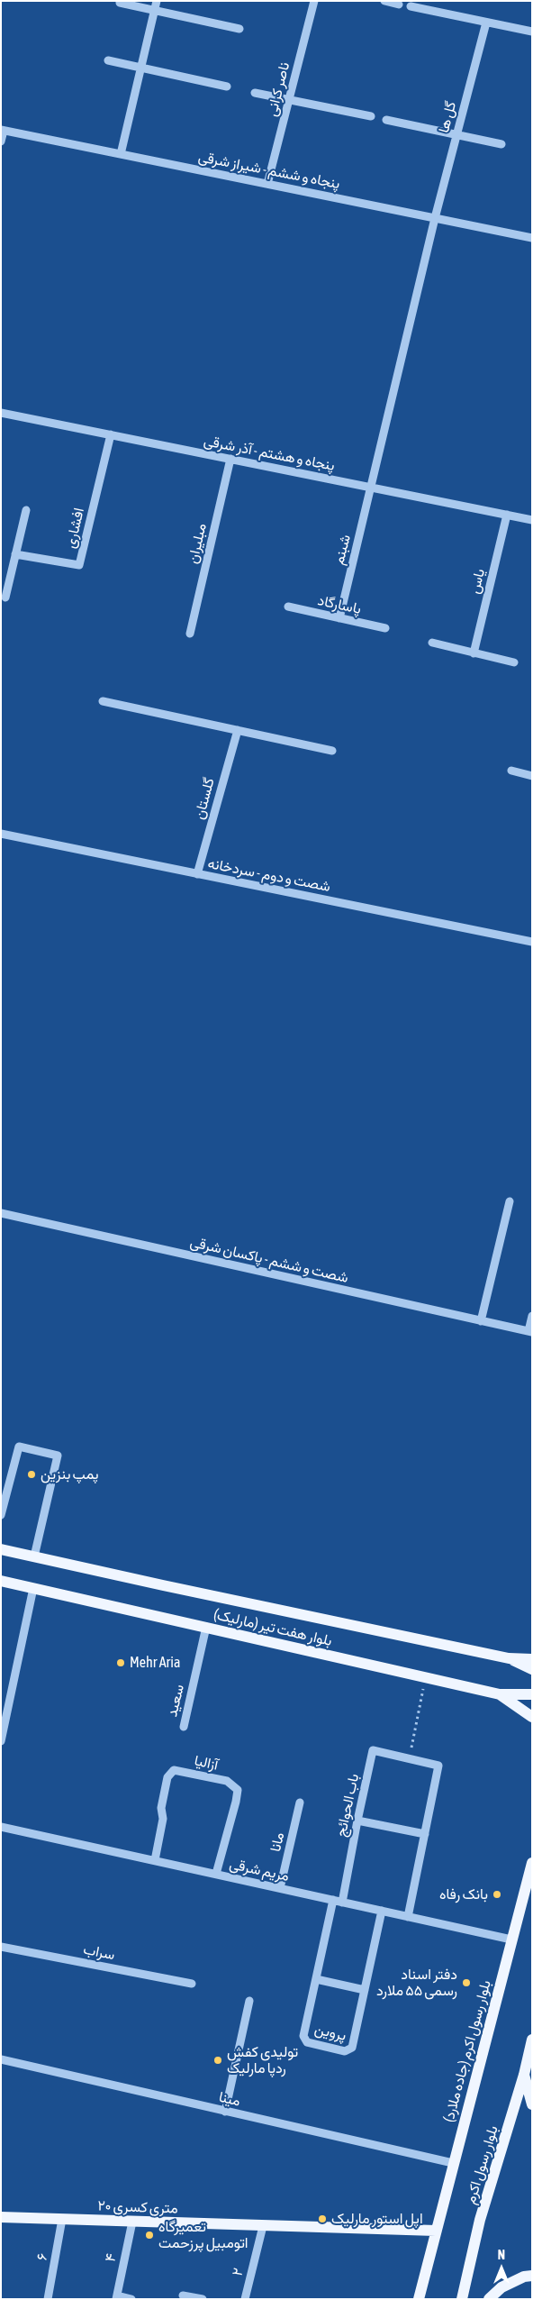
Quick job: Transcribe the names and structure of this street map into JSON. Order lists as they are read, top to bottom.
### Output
{
  "streets": {
    "main road": [
      "بلوار هفت تیر (مارلیک)",
      "بلوار رسول اکرم (جاده ملارد)",
      "بلوار رسول اکرم",
      "۲۰ متری کسری"
    ],
    "street": [
      "ناصر کرانی",
      "گل ها",
      "پنجاه و ششم - شیراز شرقی",
      "پنجاه و هشتم - آذر شرقی",
      "افشاری",
      "مبلیران",
      "شبنم",
      "یاس",
      "پاسارگاد",
      "گلستان",
      "شصت و دوم - سردخانه",
      "شصت و ششم - پاکسان شرقی",
      "سعید",
      "آزالیا",
      "باب الحوائج",
      "مانا",
      "مریم شرقی",
      "سراب",
      "پروین",
      "مینا",
      "۶",
      "۴",
      "۲"
    ]
  },
  "crossings": [
    ["ناصر کرانی", "پنجاه و ششم - شیراز شرقی"],
    ["گل ها", "پنجاه و ششم - شیراز شرقی"],
    ["گل ها", "پنجاه و هشتم - آذر شرقی"],
    ["گل ها", "شبنم"],
    ["پنجاه و هشتم - آذر شرقی", "افشاری"],
    ["پنجاه و هشتم - آذر شرقی", "مبلیران"],
    ["پنجاه و هشتم - آذر شرقی", "شبنم"],
    ["پنجاه و هشتم - آذر شرقی", "یاس"],
    ["شبنم", "پاسارگاد"],
    ["گلستان", "شصت و دوم - سردخانه"],
    ["بلوار هفت تیر (مارلیک)", "سعید"],
    ["آزالیا", "مریم شرقی"],
    ["باب الحوائج", "مریم شرقی"],
    ["مانا", "مریم شرقی"],
    ["مریم شرقی", "پروین"],
    ["مریم شرقی", "بلوار رسول اکرم (جاده ملارد)"],
    ["بلوار رسول اکرم (جاده ملارد)", "مینا"],
    ["بلوار رسول اکرم (جاده ملارد)", "۲۰ متری کسری"],
    ["۲۰ متری کسری", "۶"],
    ["۲۰ متری کسری", "۴"],
    ["۲۰ متری کسری", "۲"]
  ],
  "places": [
    "پمپ بنزین",
    "Mehr Aria",
    "بانک رفاه",
    "دفتر اسناد رسمی ۵۵ ملارد",
    "تولیدی کفش ردپا مارلیک",
    "اپل استور مارلیک",
    "تعمیرگاه اتومبیل پرزحمت"
  ],
  "north": "top"
}
